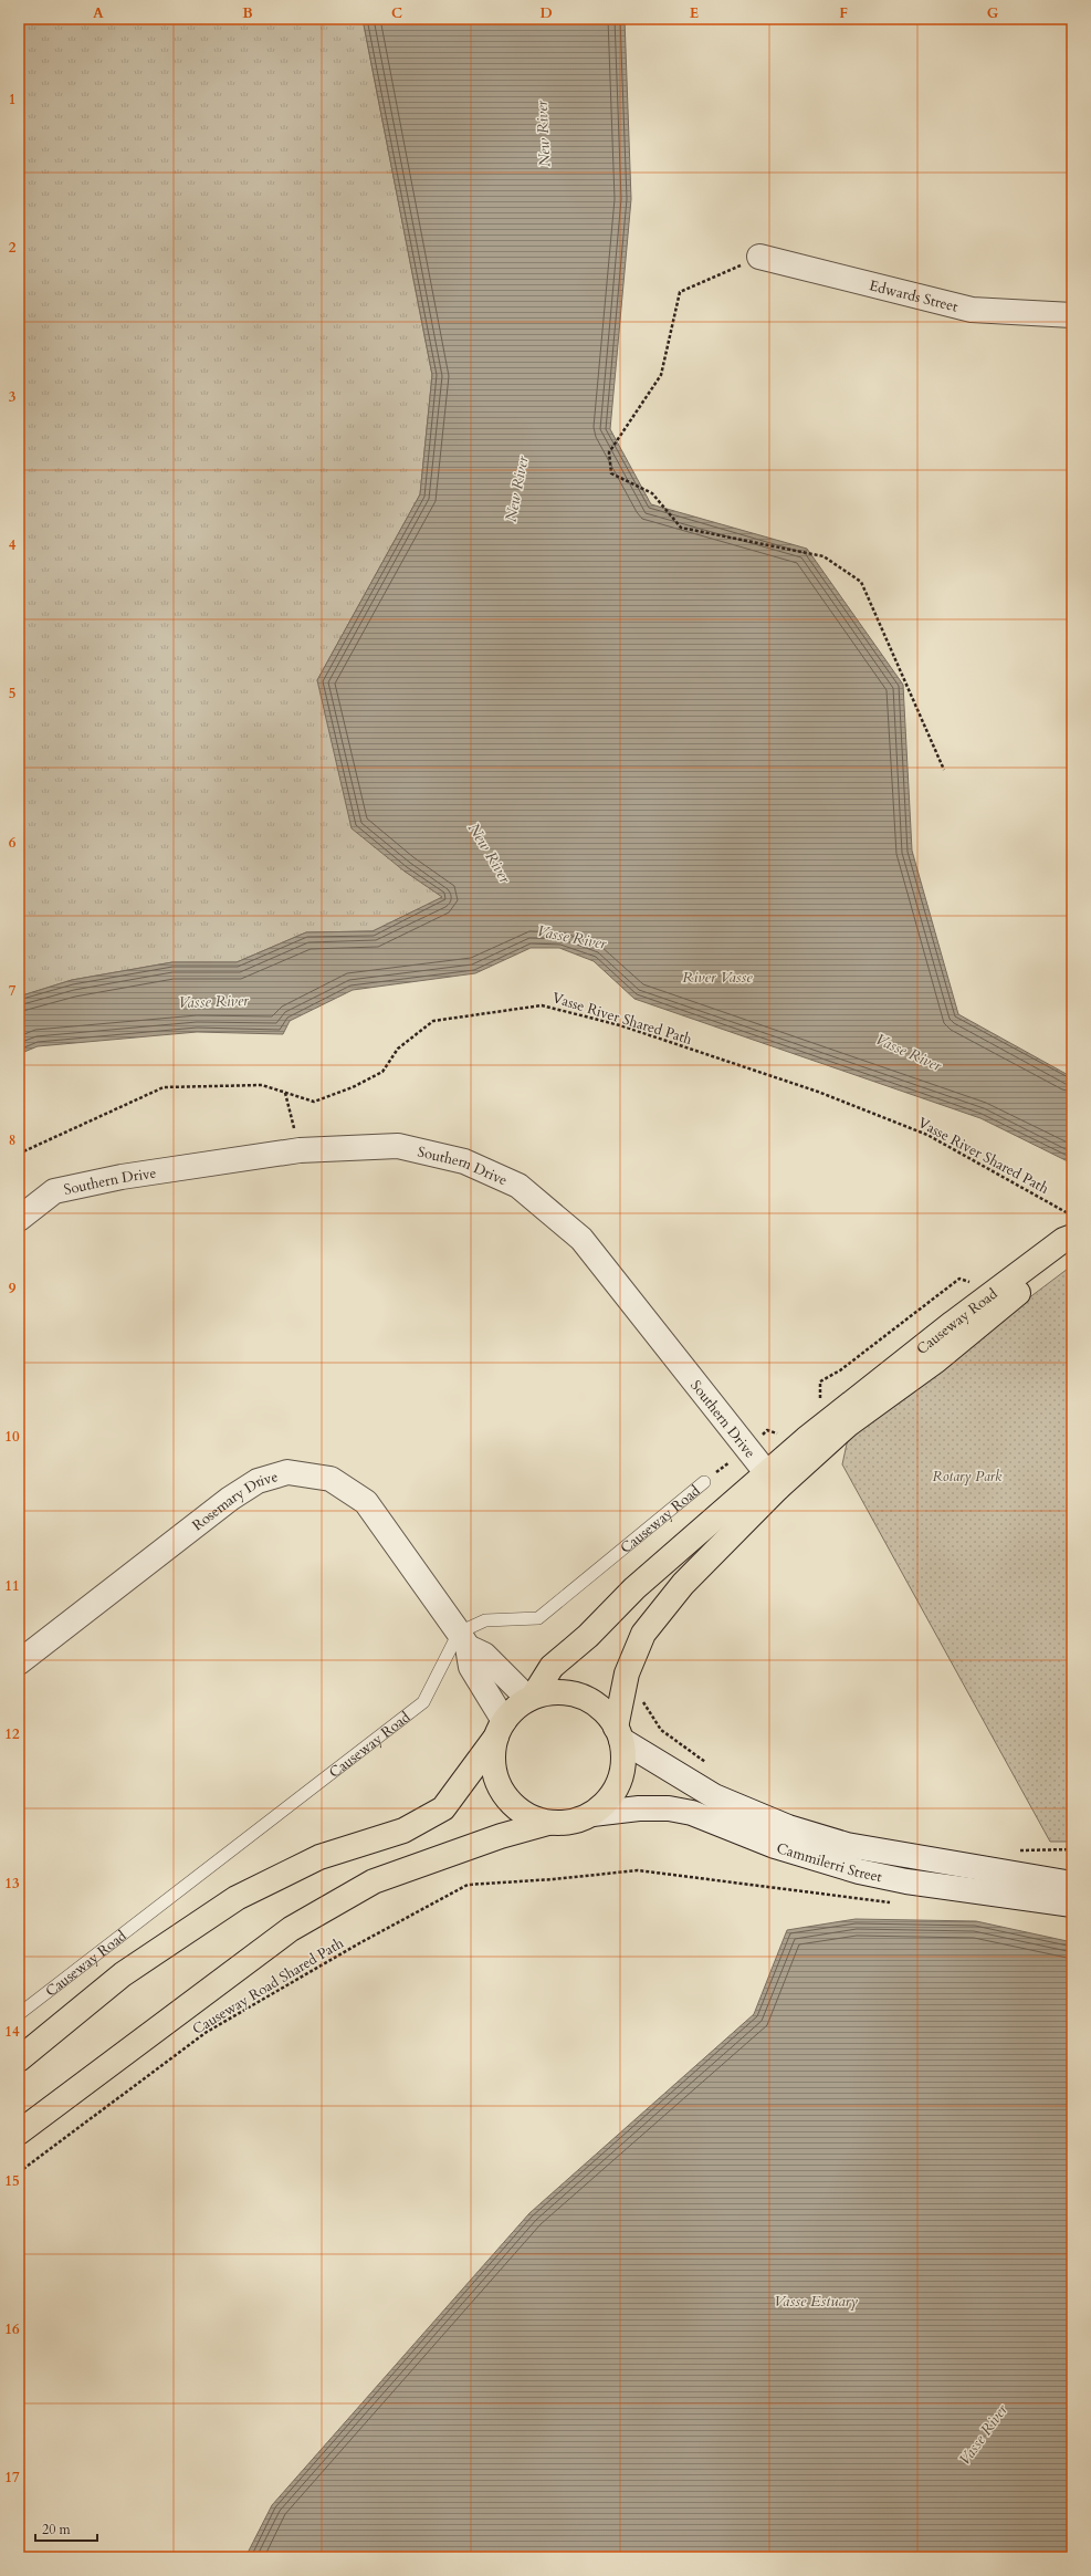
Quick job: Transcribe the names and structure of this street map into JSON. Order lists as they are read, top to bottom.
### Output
{
  "streets": {
    "main road": ["Causeway Road"],
    "street": [
      "Edwards Street",
      "Southern Drive",
      "Rosemary Drive",
      "Cammilerri Street"
    ],
    "path": ["Vasse River Shared Path", "Causeway Road Shared Path"]
  },
  "crossings": [
    ["Southern Drive", "Causeway Road"],
    ["Causeway Road", "Rosemary Drive"],
    ["Causeway Road", "Cammilerri Street"],
    ["Rosemary Drive", "Cammilerri Street"]
  ],
  "water": [
    "New River",
    "Vasse River",
    "River Vasse",
    "Vasse Estuary"
  ],
  "parks": ["Rotary Park"],
  "scale_bar": "20 m",
  "grid": {
    "columns": [
      "A",
      "B",
      "C",
      "D",
      "E",
      "F",
      "G"
    ],
    "rows": [
      "1",
      "2",
      "3",
      "4",
      "5",
      "6",
      "7",
      "8",
      "9",
      "10",
      "11",
      "12",
      "13",
      "14",
      "15",
      "16",
      "17"
    ]
  }
}
